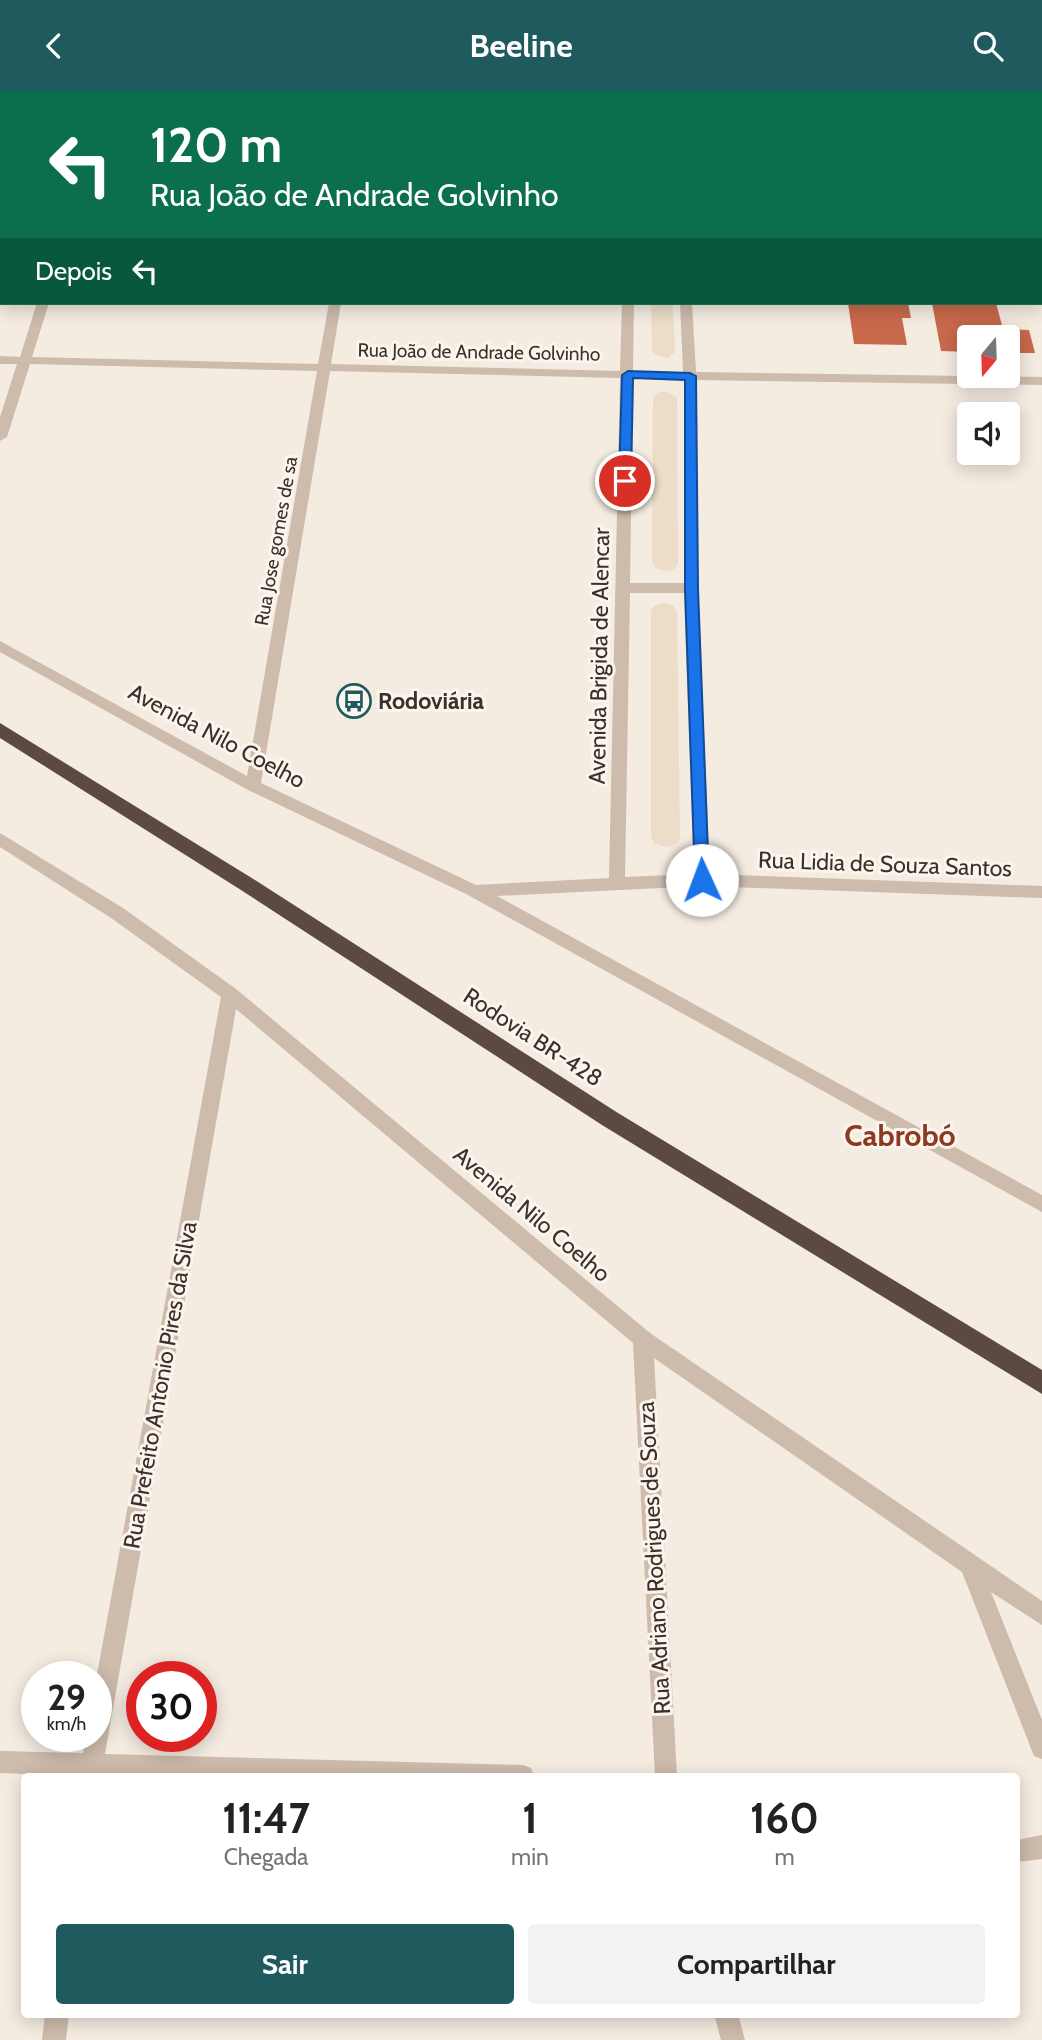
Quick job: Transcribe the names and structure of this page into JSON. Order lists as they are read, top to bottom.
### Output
{
  "streets": {
    "highway": ["Rodovia BR-428"],
    "street": [
      "Rua João de Andrade Golvinho",
      "Rua Jose gomes de sa",
      "Avenida Brigida de Alencar",
      "Avenida Nilo Coelho",
      "Rua Lidia de Souza Santos",
      "Rua Prefeito Antonio Pires da Silva",
      "Rua Adriano Rodrigues de Souza"
    ]
  },
  "crossings": [
    ["Rua João de Andrade Golvinho", "Rua Jose gomes de sa"],
    ["Rua João de Andrade Golvinho", "Avenida Brigida de Alencar"],
    ["Rua Jose gomes de sa", "Avenida Nilo Coelho"],
    ["Avenida Brigida de Alencar", "Rua Lidia de Souza Santos"],
    ["Avenida Nilo Coelho", "Rua Lidia de Souza Santos"],
    ["Avenida Nilo Coelho", "Rua Prefeito Antonio Pires da Silva"],
    ["Avenida Nilo Coelho", "Rua Adriano Rodrigues de Souza"]
  ],
  "districts": ["Cabrobó"],
  "places": {
    "bus stop": ["Rodoviária"]
  },
  "north": "bottom",
  "page": {
    "header": "Beeline",
    "turn": ["120 m", "Rua João de Andrade Golvinho"],
    "then": "Depois",
    "speed": "29 km/h",
    "limit": "30",
    "eta": [
      "11:47",
      "Chegada",
      "1",
      "min",
      "160",
      "m"
    ],
    "buttons": ["Sair", "Compartilhar"]
  }
}
